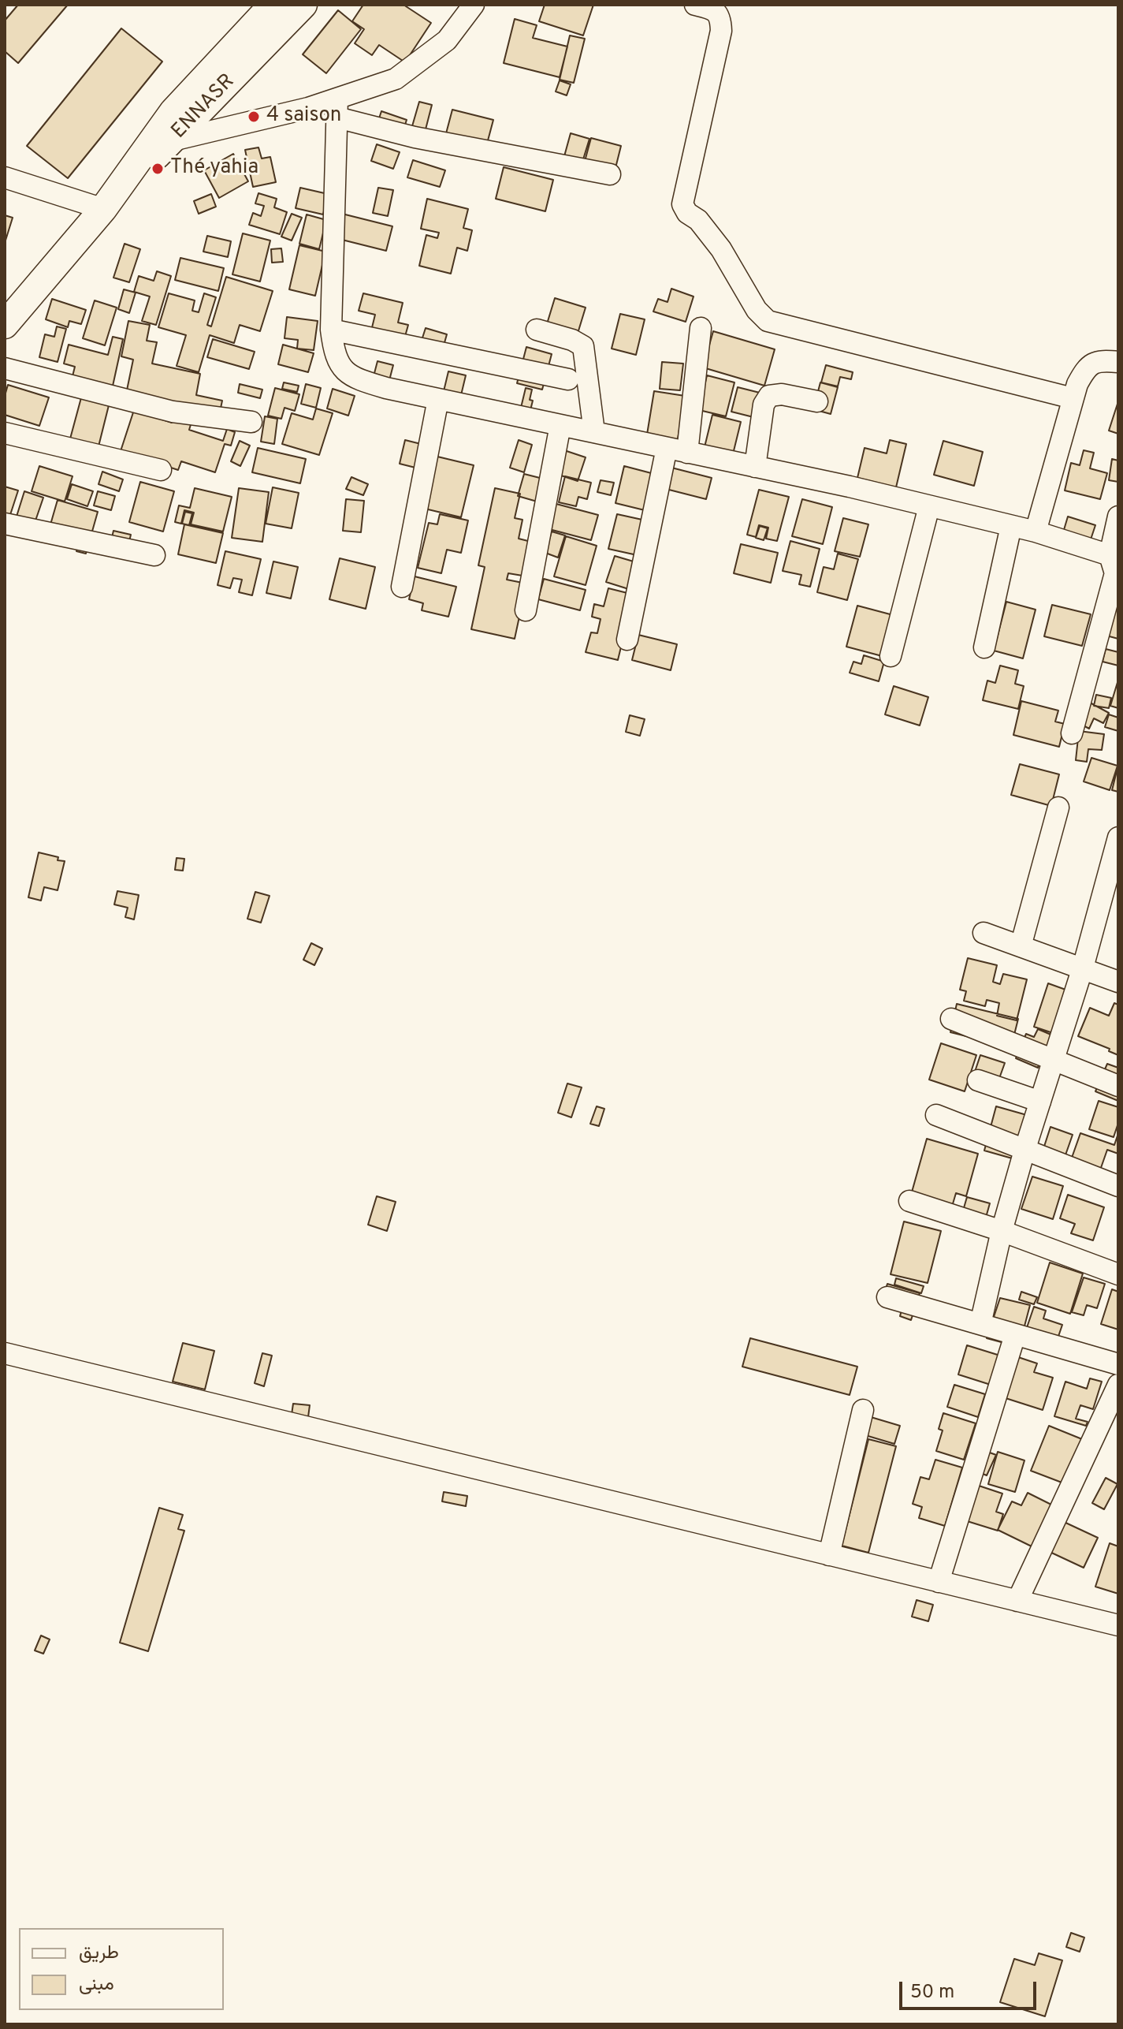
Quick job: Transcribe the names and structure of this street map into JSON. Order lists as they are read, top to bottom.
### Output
{
  "streets": {
    "main road": ["ENNASR"]
  },
  "places": ["4 saison", "Thé yahia"],
  "legend": ["طريق", "مبنى"],
  "scale_bar": "50 m"
}
